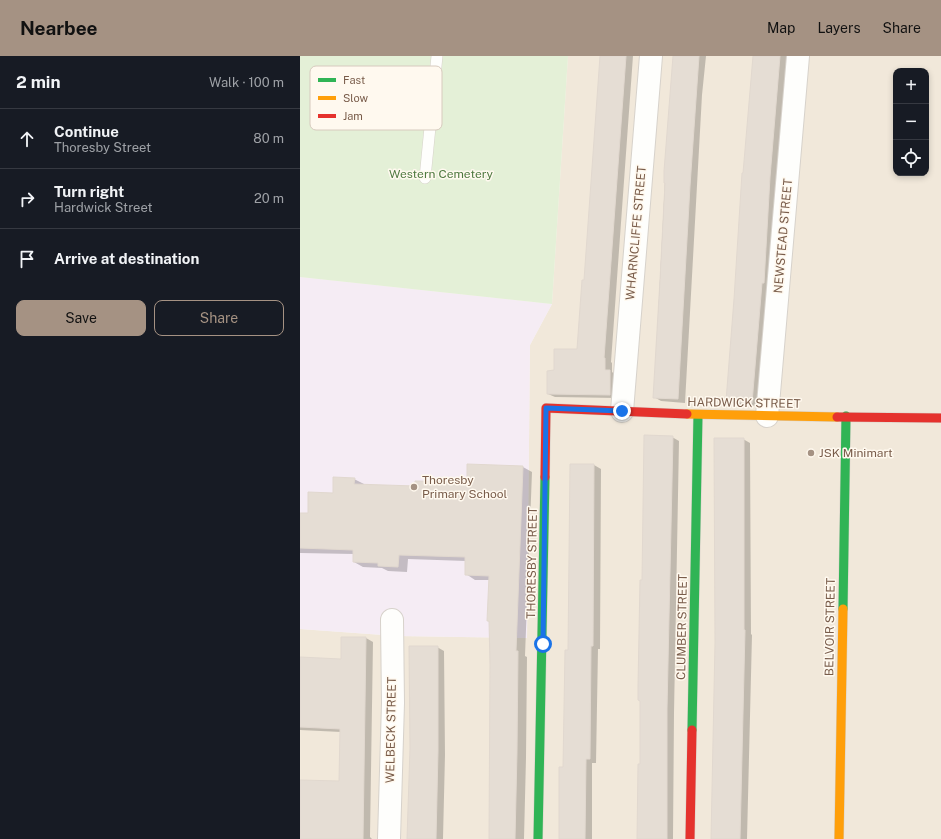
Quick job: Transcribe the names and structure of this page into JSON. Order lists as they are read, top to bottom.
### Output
{
  "streets": {
    "street": [
      "WHARNCLIFFE STREET",
      "NEWSTEAD STREET",
      "HARDWICK STREET",
      "THORESBY STREET",
      "CLUMBER STREET",
      "BELVOIR STREET",
      "WELBECK STREET"
    ]
  },
  "crossings": [
    ["WHARNCLIFFE STREET", "HARDWICK STREET"],
    ["NEWSTEAD STREET", "HARDWICK STREET"],
    ["HARDWICK STREET", "THORESBY STREET"],
    ["HARDWICK STREET", "CLUMBER STREET"],
    ["HARDWICK STREET", "BELVOIR STREET"]
  ],
  "parks": ["Western Cemetery"],
  "places": ["JSK Minimart", "Thoresby Primary School"],
  "legend": ["Fast", "Slow", "Jam"],
  "page": {
    "header": "Nearbee",
    "nav": ["Map", "Layers", "Share"],
    "heading": ["2 min", "Walk · 100 m"],
    "map_buttons": ["+", "−"],
    "list": [
      ["Continue", "Thoresby Street", "80 m"],
      ["Turn right", "Hardwick Street", "20 m"],
      "Arrive at destination"
    ],
    "buttons": ["Save", "Share"]
  }
}
